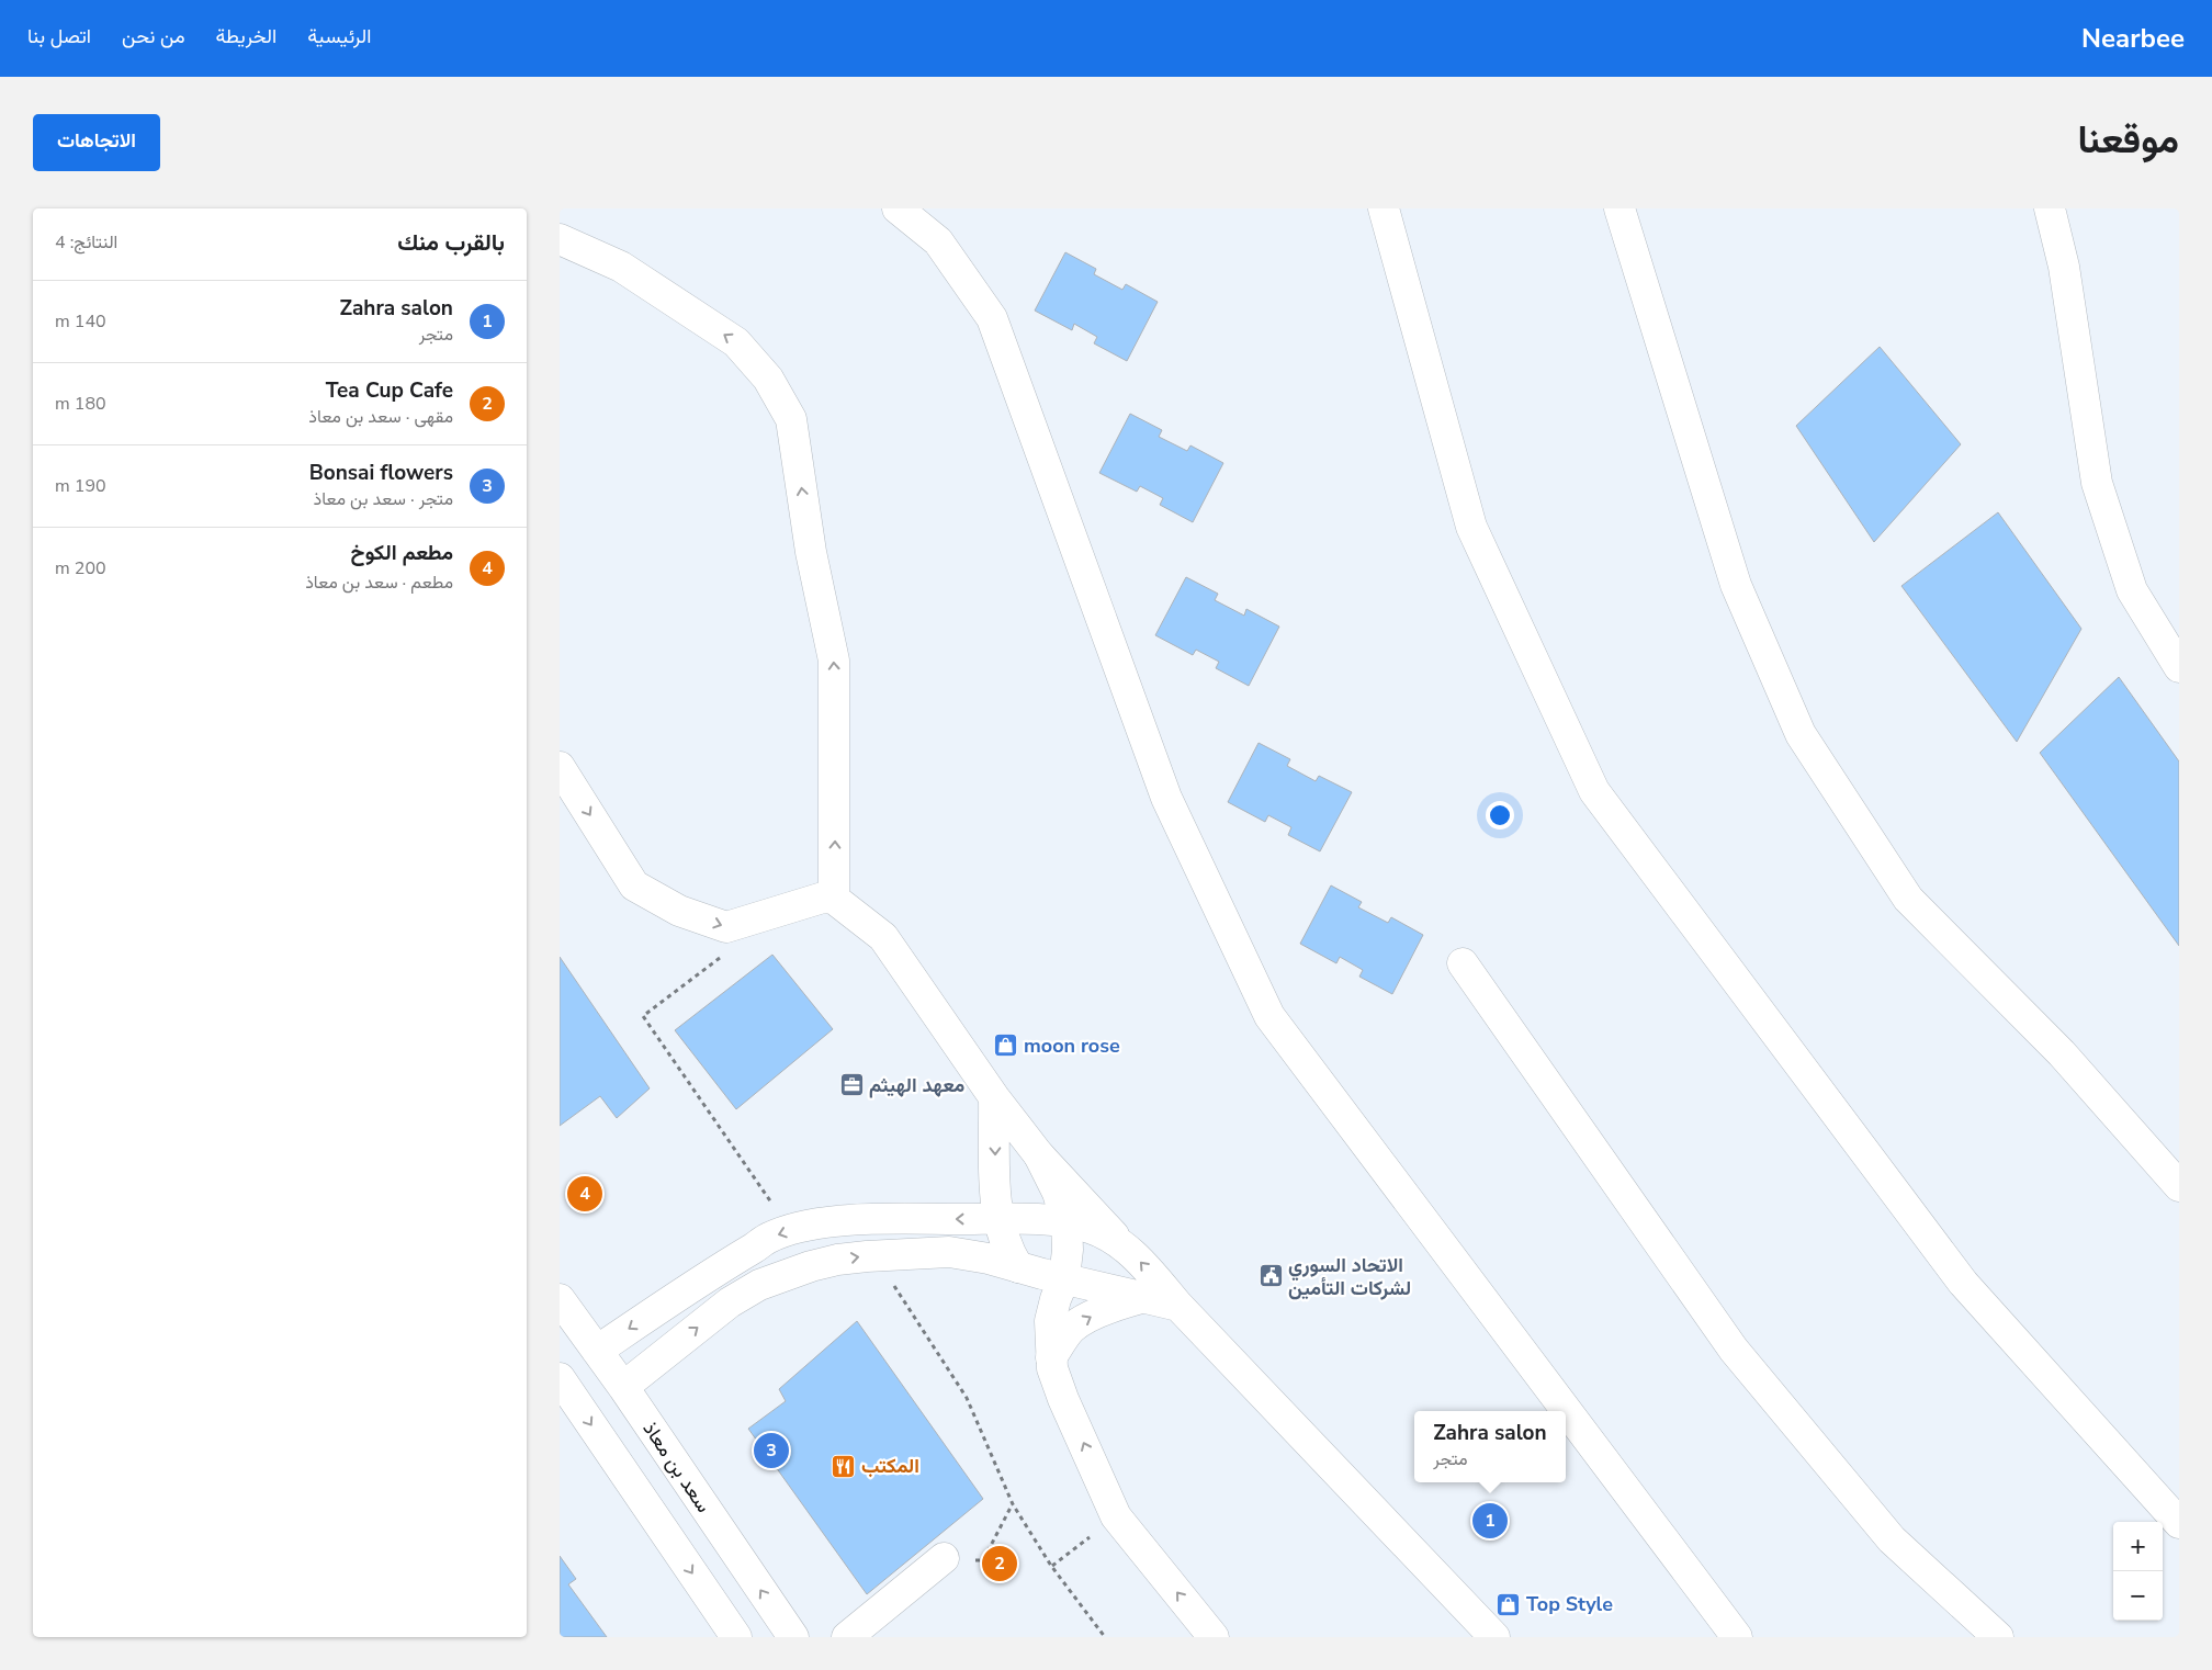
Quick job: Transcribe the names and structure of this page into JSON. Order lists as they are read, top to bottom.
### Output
{
  "streets": {
    "street": ["سعد بن معاذ"]
  },
  "places": {
    "shop": ["moon rose", "Top Style"],
    "office": ["معهد الهيثم"],
    "public building": ["الاتحاد السوري لشركات التأمين"],
    "restaurant": ["المكتب"]
  },
  "page": {
    "header": "Nearbee",
    "nav": [
      "الرئيسية",
      "الخريطة",
      "من نحن",
      "اتصل بنا"
    ],
    "title": "موقعنا",
    "buttons": "الاتجاهات",
    "heading": ["بالقرب منك", "النتائج: 4"],
    "list": [
      {
        "mark": "1",
        "name": "Zahra salon",
        "note": "متجر",
        "value": "140 m"
      },
      {
        "mark": "2",
        "name": "Tea Cup Cafe",
        "note": "مقهى · سعد بن معاذ",
        "value": "180 m"
      },
      {
        "mark": "3",
        "name": "Bonsai flowers",
        "note": "متجر · سعد بن معاذ",
        "value": "190 m"
      },
      {
        "mark": "4",
        "name": "مطعم الكوخ",
        "note": "مطعم · سعد بن معاذ",
        "value": "200 m"
      }
    ],
    "pins": [
      "4",
      "3",
      "1",
      "2"
    ],
    "popup": ["Zahra salon", "متجر"],
    "map_buttons": ["+", "−"]
  }
}
